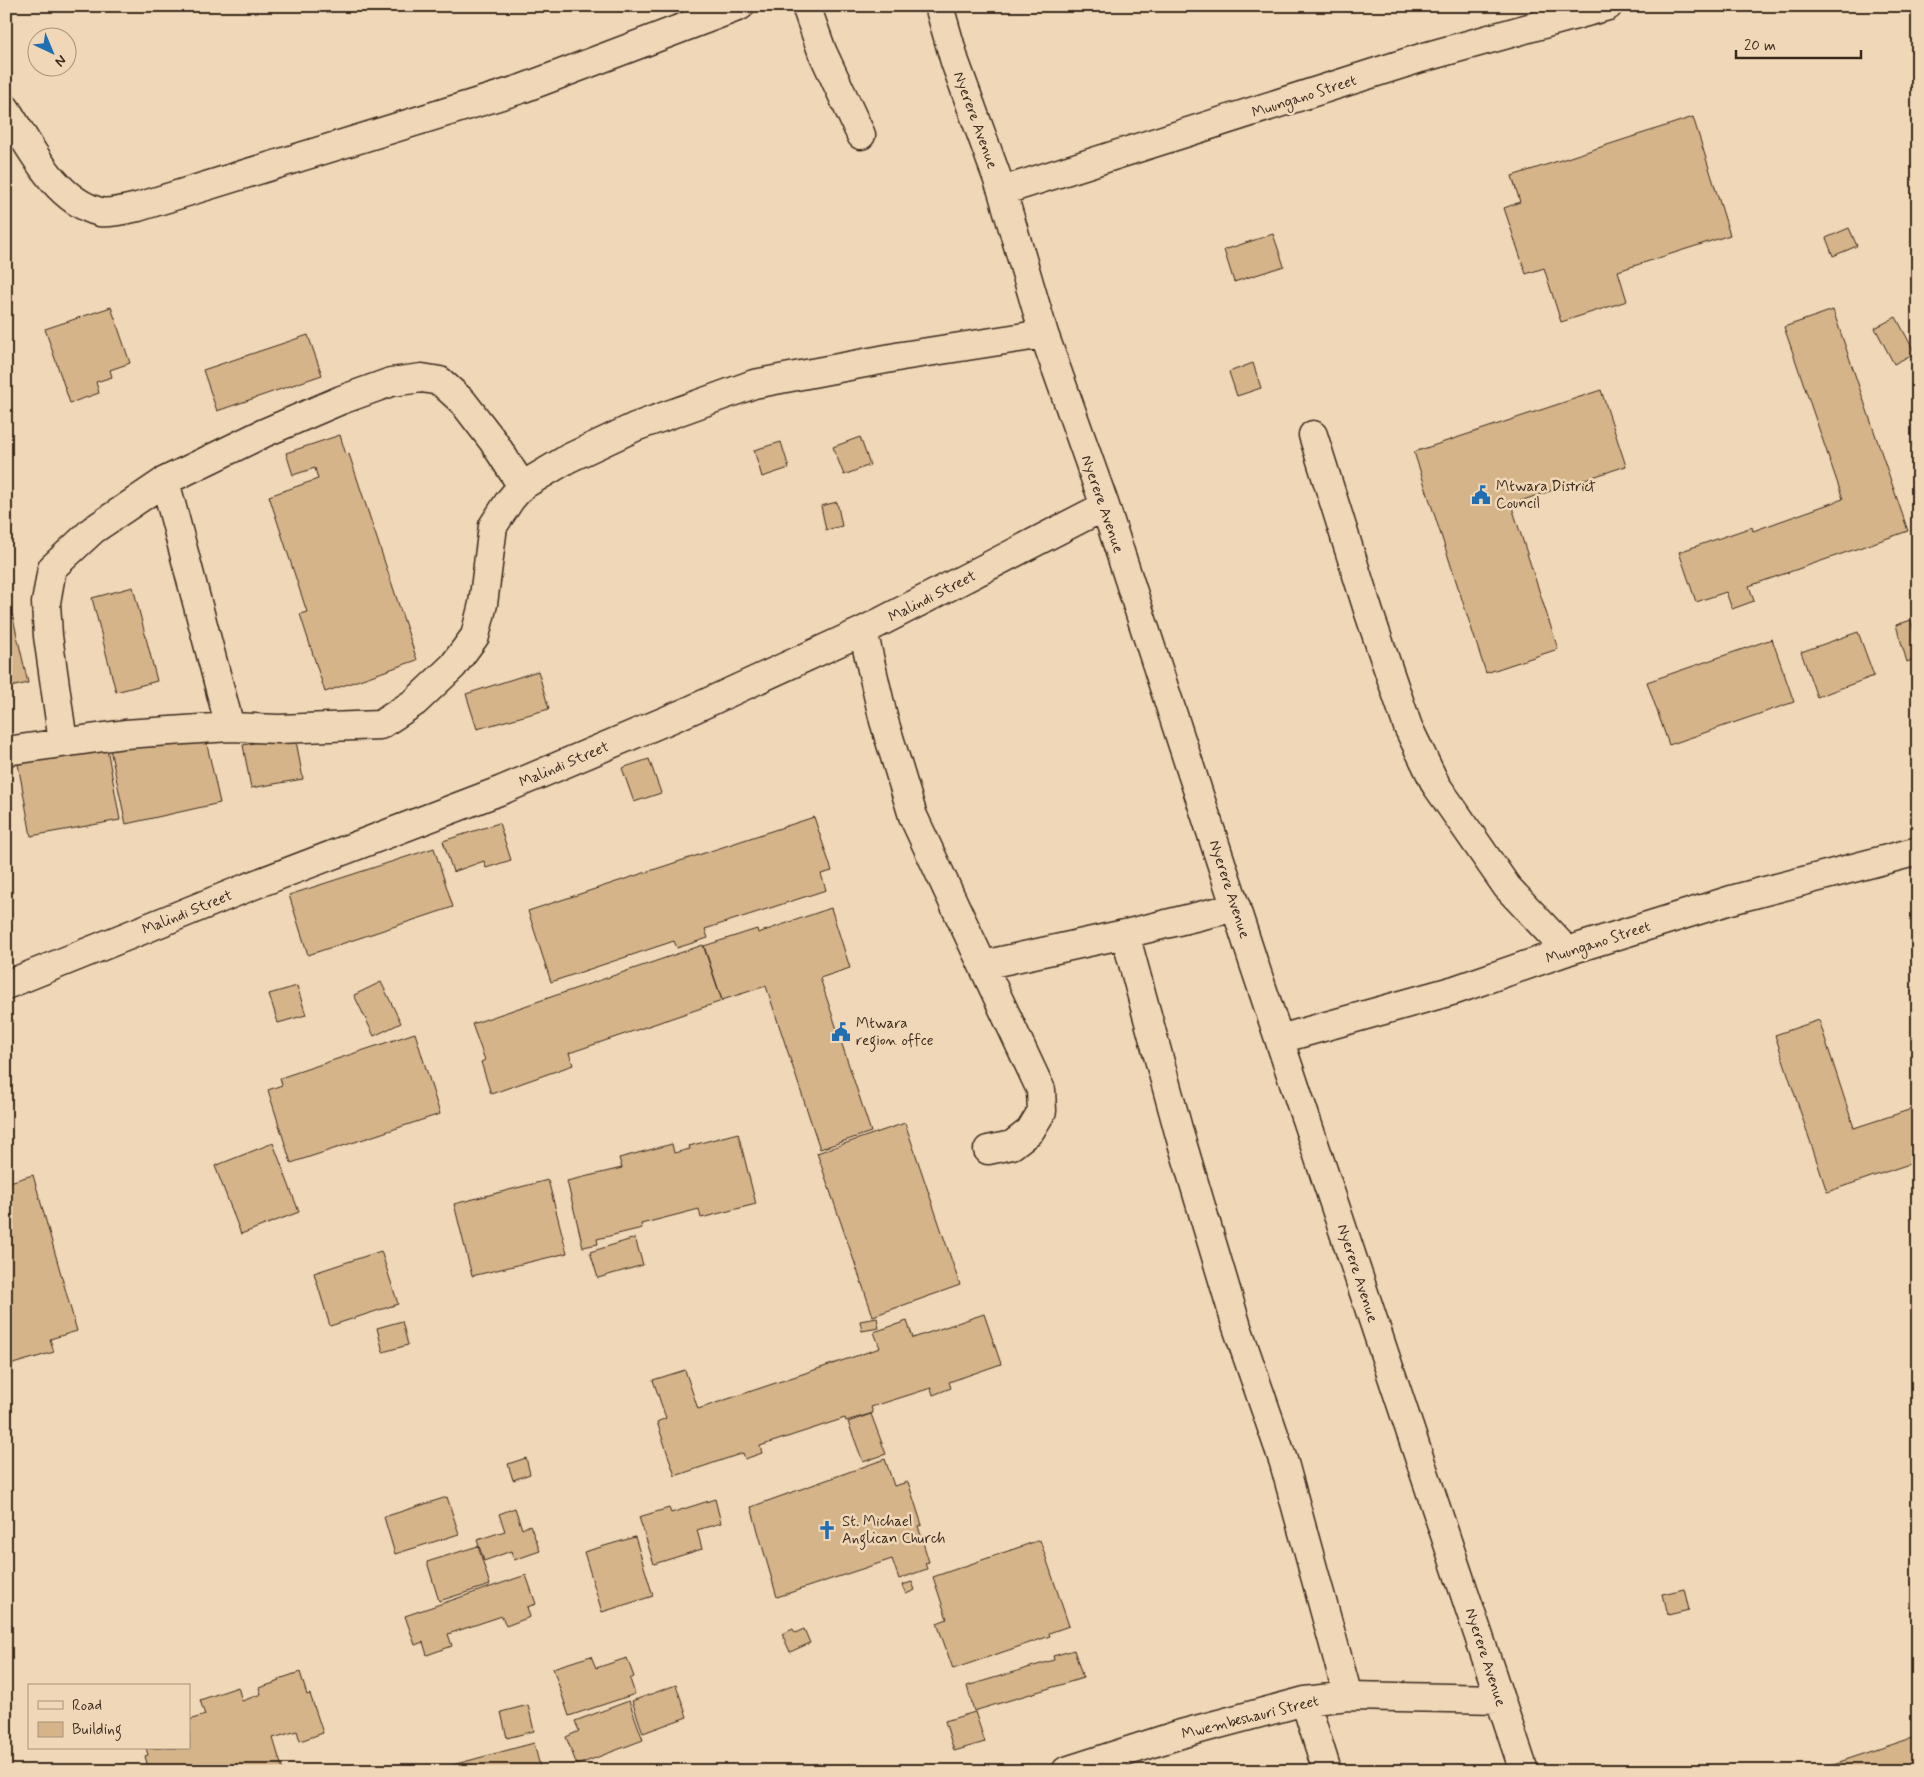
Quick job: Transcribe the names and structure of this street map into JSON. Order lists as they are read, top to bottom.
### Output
{
  "streets": {
    "street": [
      "Muungano Street",
      "Nyerere Avenue",
      "Malindi Street",
      "Mwembeshauri Street"
    ]
  },
  "crossings": [
    ["Muungano Street", "Nyerere Avenue"],
    ["Nyerere Avenue", "Malindi Street"],
    ["Nyerere Avenue", "Mwembeshauri Street"]
  ],
  "places": {
    "public building": ["Mtwara District Council", "Mtwara region offce"],
    "church": ["St. Michael Anglican Church"]
  },
  "legend": ["Road", "Building"],
  "scale_bar": "20 m",
  "north": "bottom right"
}
